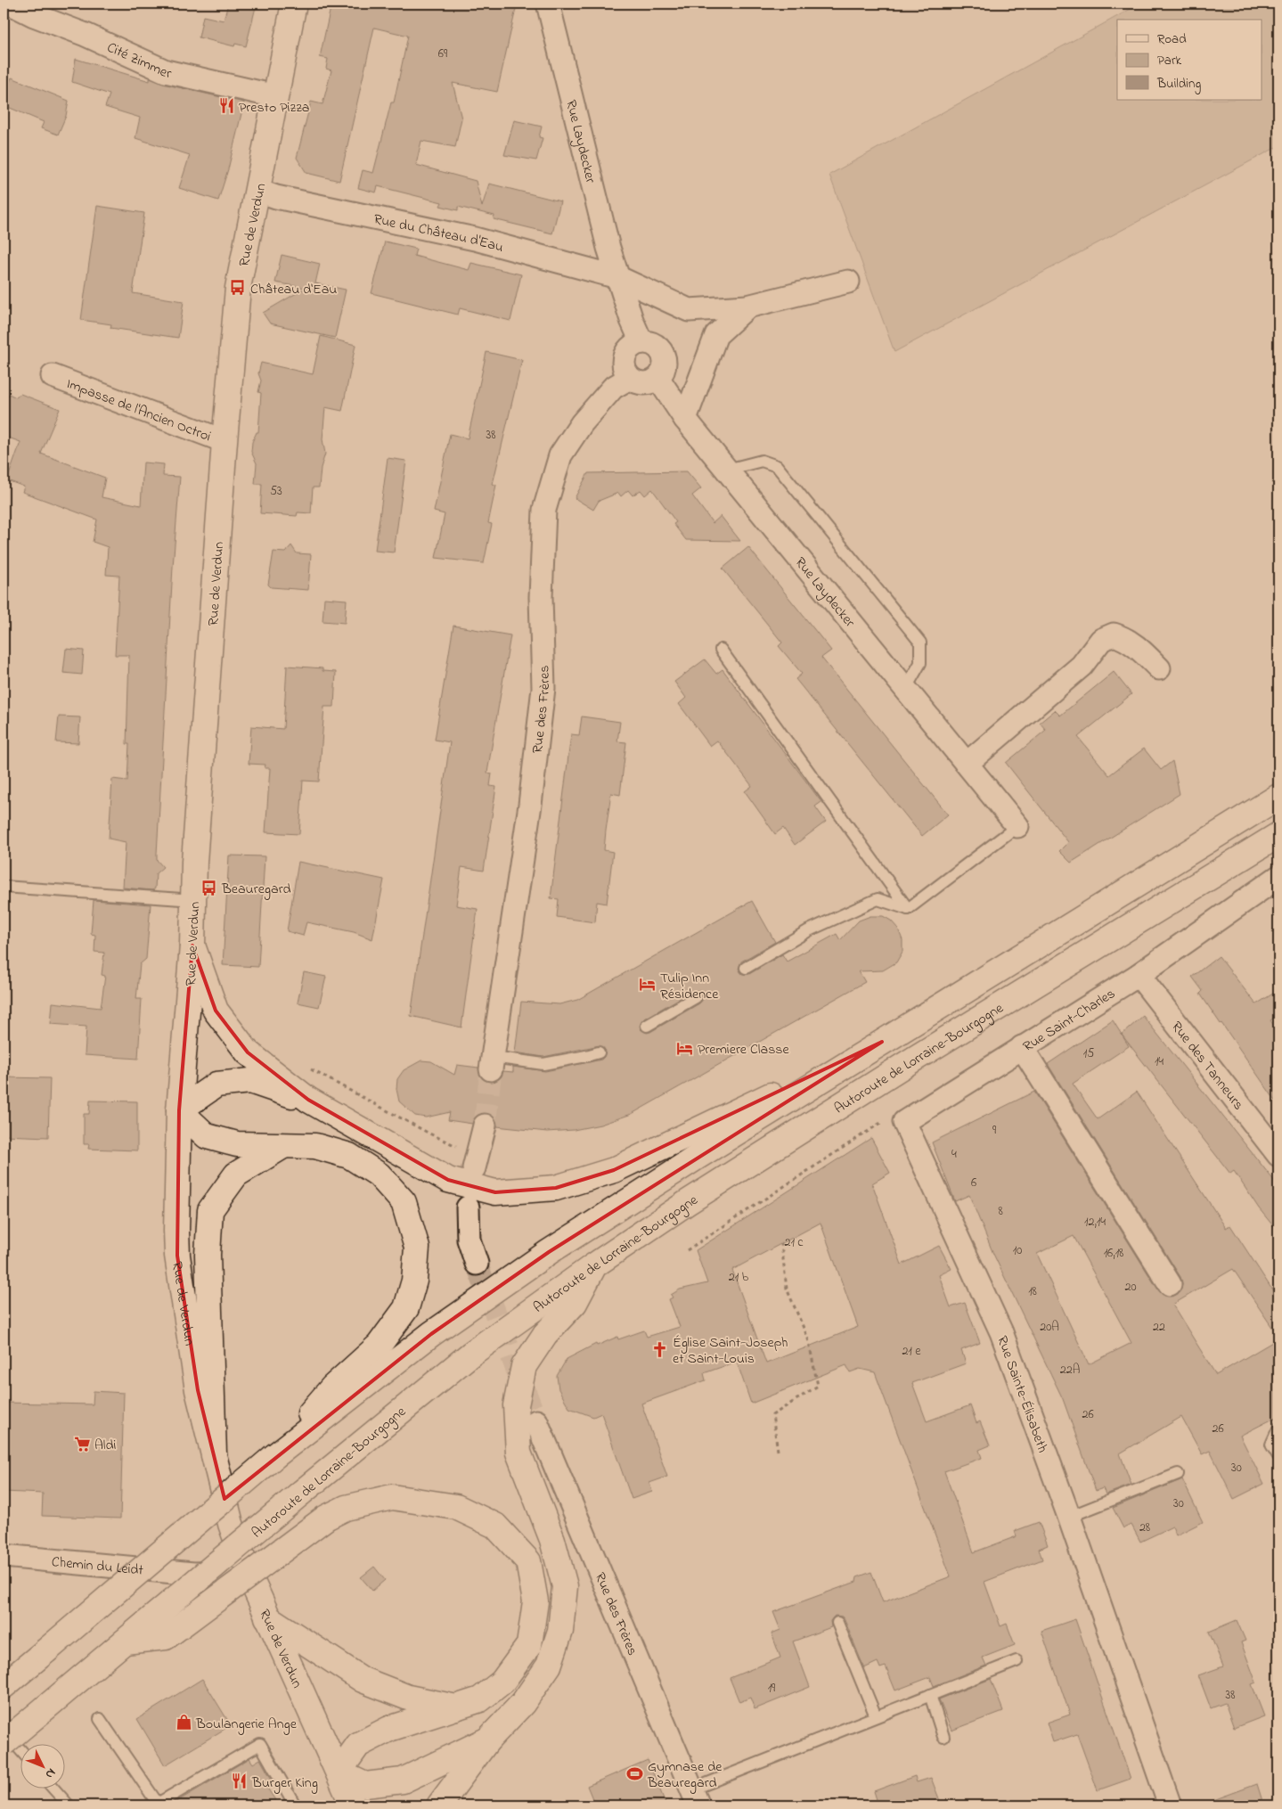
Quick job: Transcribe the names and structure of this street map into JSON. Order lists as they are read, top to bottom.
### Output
{
  "streets": {
    "main road": ["Rue de Verdun", "Autoroute de Lorraine-Bourgogne"],
    "street": [
      "Cité Zimmer",
      "Rue Laydecker",
      "Rue du Château d'Eau",
      "Impasse de l'Ancien Octroi",
      "Rue des Frères",
      "Rue Saint-Charles",
      "Rue des Tanneurs",
      "Rue Sainte-Élisabeth",
      "Chemin du Leidt"
    ]
  },
  "crossings": [
    ["Cité Zimmer", "Rue de Verdun"],
    ["Rue Laydecker", "Rue du Château d'Eau"],
    ["Rue Laydecker", "Rue des Frères"],
    ["Rue de Verdun", "Rue du Château d'Eau"],
    ["Rue de Verdun", "Impasse de l'Ancien Octroi"],
    ["Rue de Verdun", "Chemin du Leidt"],
    ["Rue Saint-Charles", "Rue des Tanneurs"]
  ],
  "places": {
    "restaurant": ["Presto Pizza", "Burger King"],
    "bus stop": ["Château d'Eau", "Beauregard"],
    "hotel": ["Tulip Inn Résidence", "Premiere Classe"],
    "church": ["Église Saint-Joseph et Saint-Louis"],
    "supermarket": ["Aldi"],
    "shop": ["Boulangerie Ange"],
    "sports": ["Gymnase de Beauregard"]
  },
  "house_numbers": [
    "69",
    "38",
    "53",
    "15",
    "14",
    "9",
    "4",
    "6",
    "8",
    "12,14",
    "21 c",
    "10",
    "16,18",
    "21 b",
    "20",
    "18",
    "20A",
    "22",
    "21 e",
    "22A",
    "26",
    "26",
    "30",
    "30",
    "28",
    "19",
    "38"
  ],
  "legend": ["Road", "Park", "Building"],
  "north": "bottom right"
}
